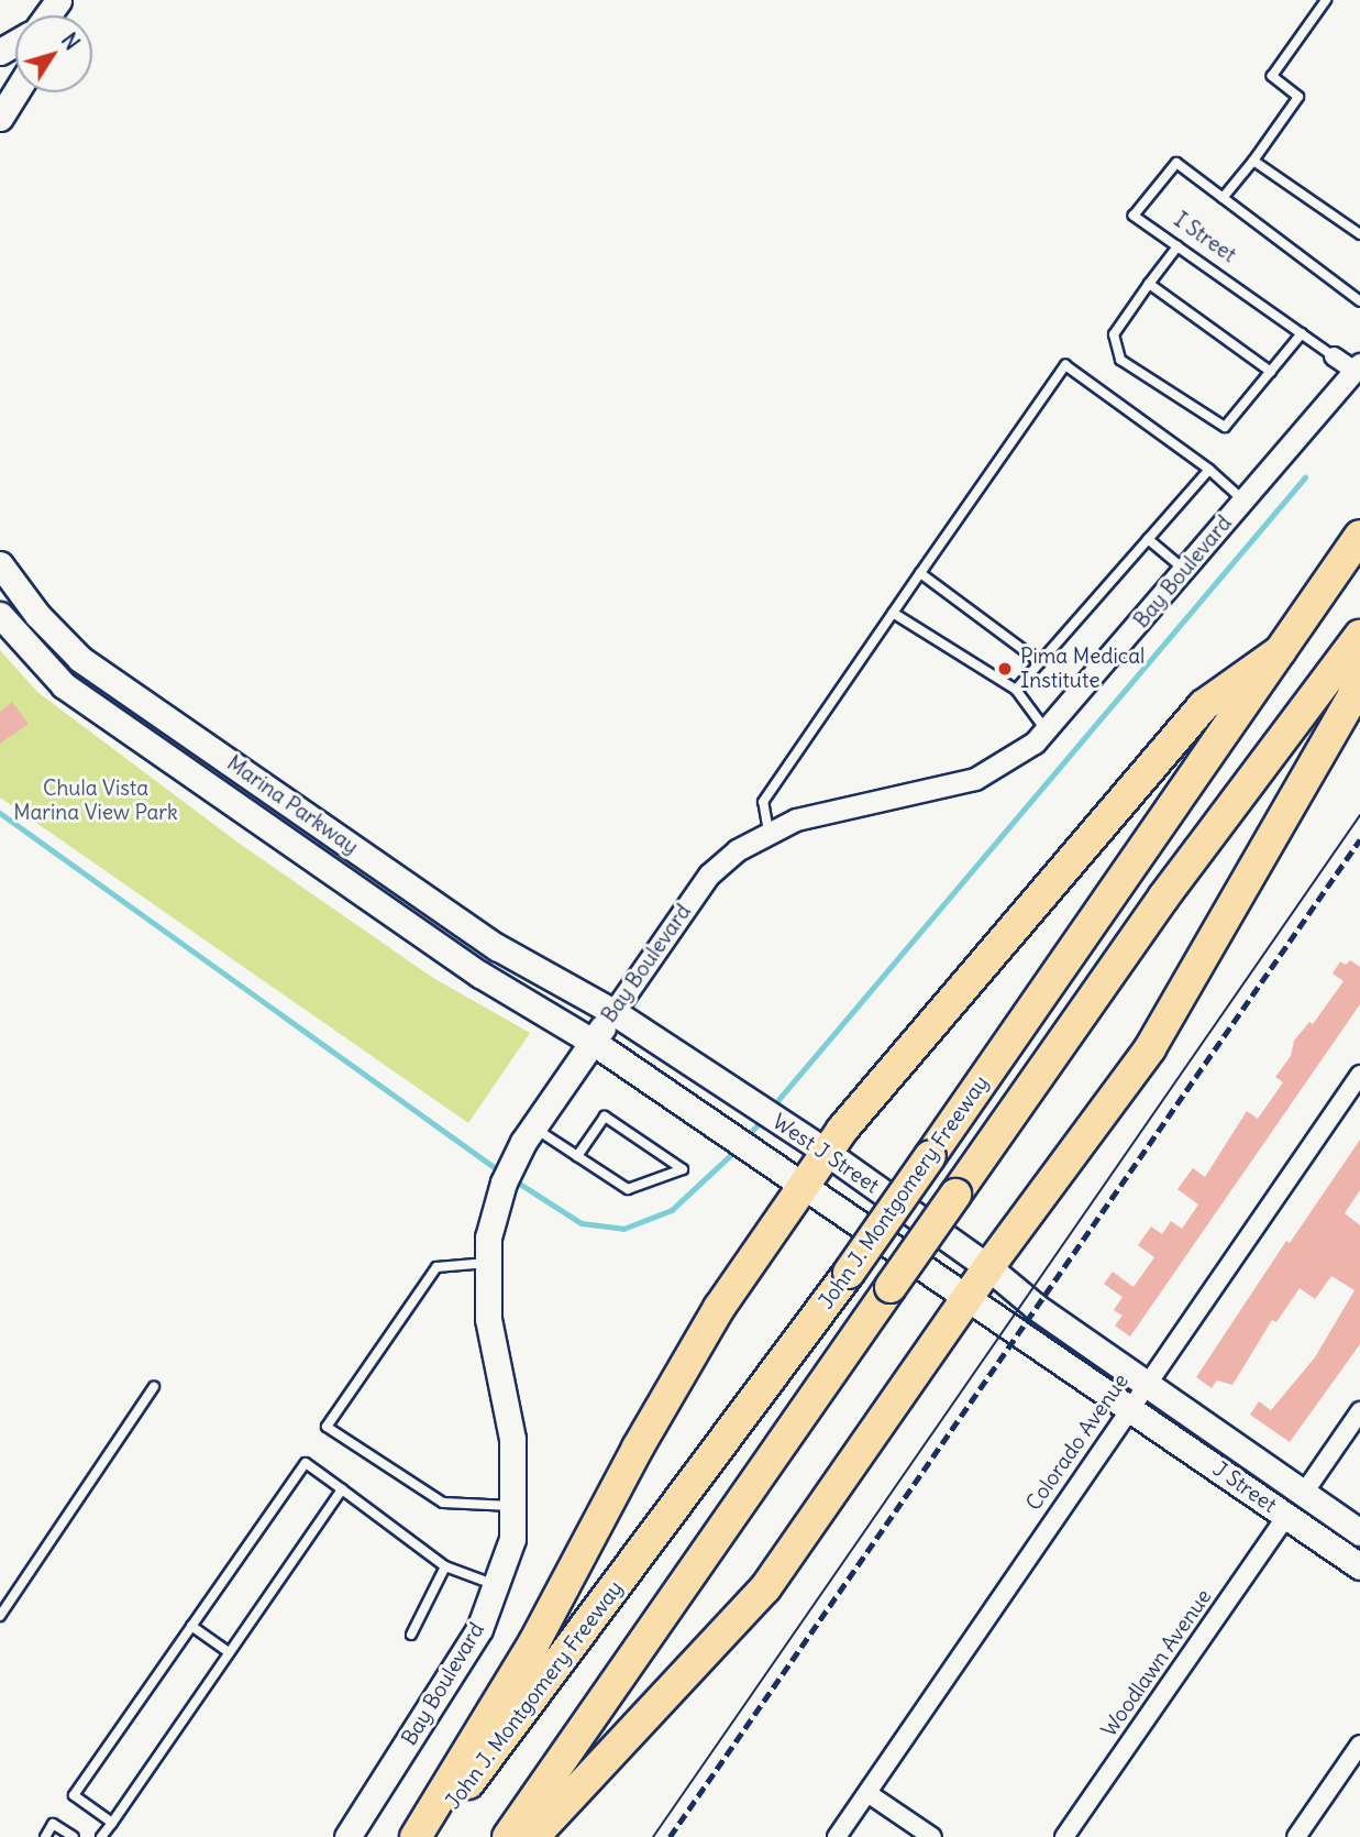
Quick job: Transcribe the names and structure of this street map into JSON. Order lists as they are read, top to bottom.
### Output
{
  "streets": {
    "highway": ["John J. Montgomery Freeway"],
    "main road": [
      "Bay Boulevard",
      "Marina Parkway",
      "West J Street",
      "J Street"
    ],
    "street": ["I Street", "Colorado Avenue", "Woodlawn Avenue"]
  },
  "crossings": [
    ["I Street", "Bay Boulevard"],
    ["Bay Boulevard", "Marina Parkway"],
    ["Bay Boulevard", "West J Street"],
    ["Marina Parkway", "West J Street"],
    ["West J Street", "Colorado Avenue"],
    ["West J Street", "J Street"],
    ["Colorado Avenue", "J Street"],
    ["J Street", "Woodlawn Avenue"]
  ],
  "parks": ["Chula Vista Marina View Park"],
  "places": ["Pima Medical Institute"],
  "north": "top right"
}
